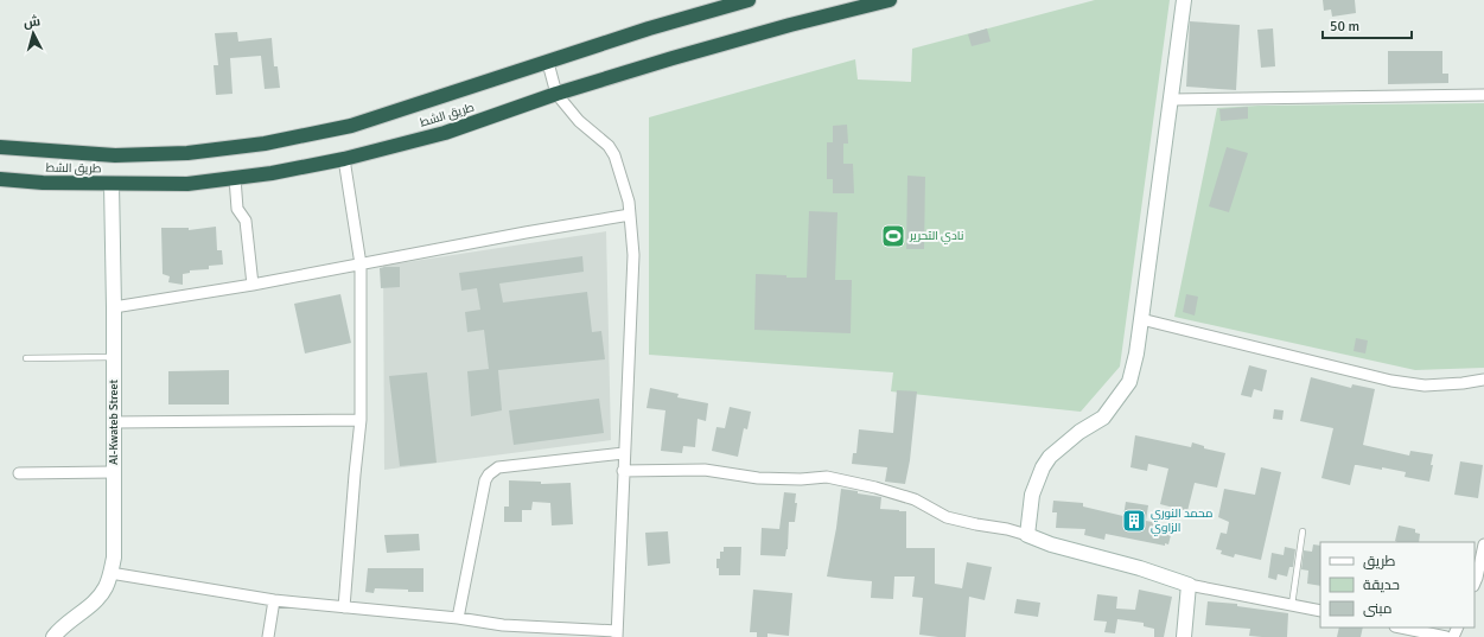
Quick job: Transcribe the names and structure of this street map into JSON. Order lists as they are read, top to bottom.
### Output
{
  "streets": {
    "highway": ["طريق الشط"],
    "street": ["Al-Kwateb Street"]
  },
  "crossings": [
    ["طريق الشط", "Al-Kwateb Street"]
  ],
  "places": {
    "sports": ["نادي التحرير"],
    "building": ["محمد النوري الزاوي"]
  },
  "legend": ["طريق", "حديقة", "مبنى"],
  "scale_bar": "50 m",
  "north": "top"
}
